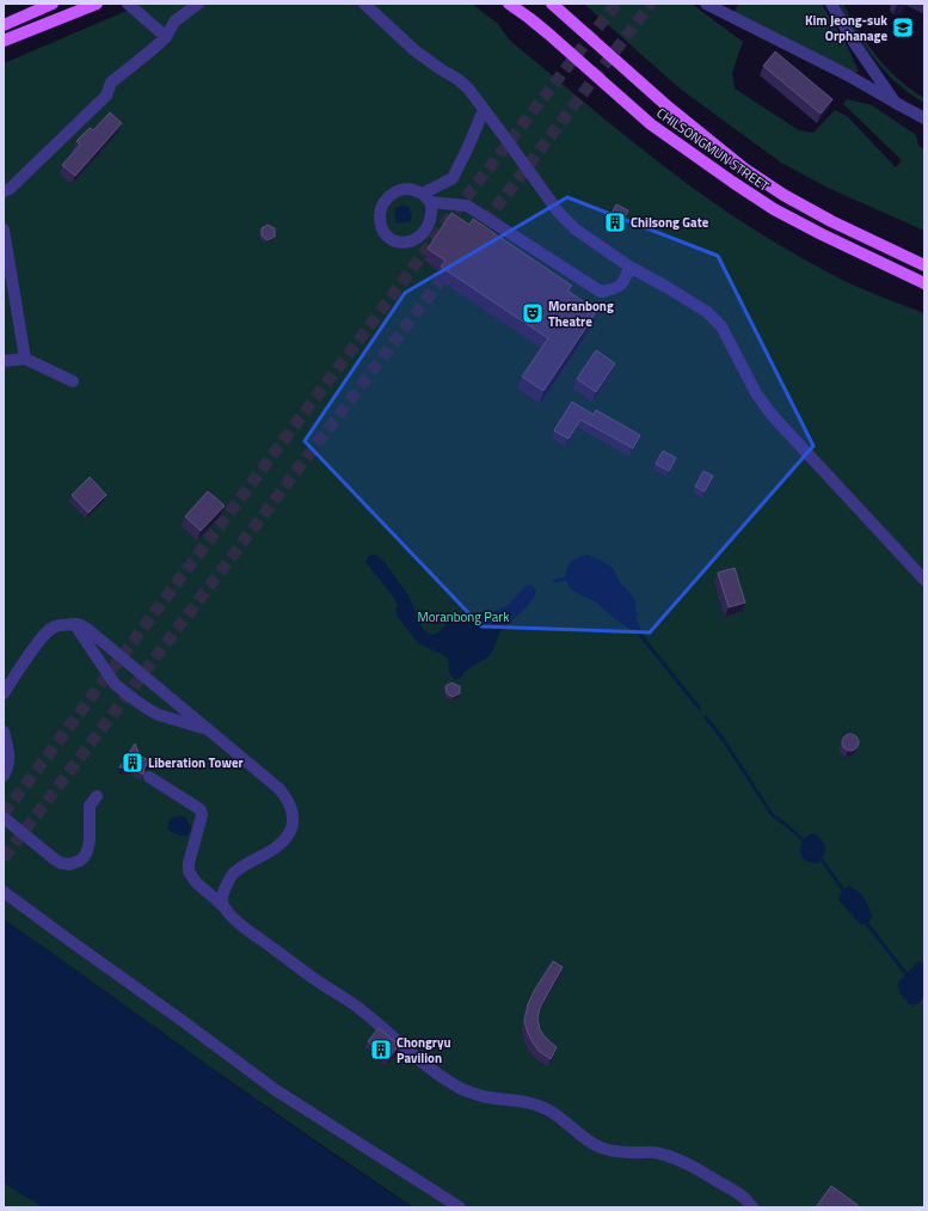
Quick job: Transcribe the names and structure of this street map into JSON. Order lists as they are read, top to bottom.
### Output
{
  "streets": {
    "main road": ["CHILSONGMUN STREET"]
  },
  "parks": ["Moranbong Park"],
  "places": {
    "school or university": ["Kim Jeong-suk Orphanage"],
    "building": ["Chilsong Gate", "Liberation Tower", "Chongryu Pavilion"],
    "theatre": ["Moranbong Theatre"]
  }
}
